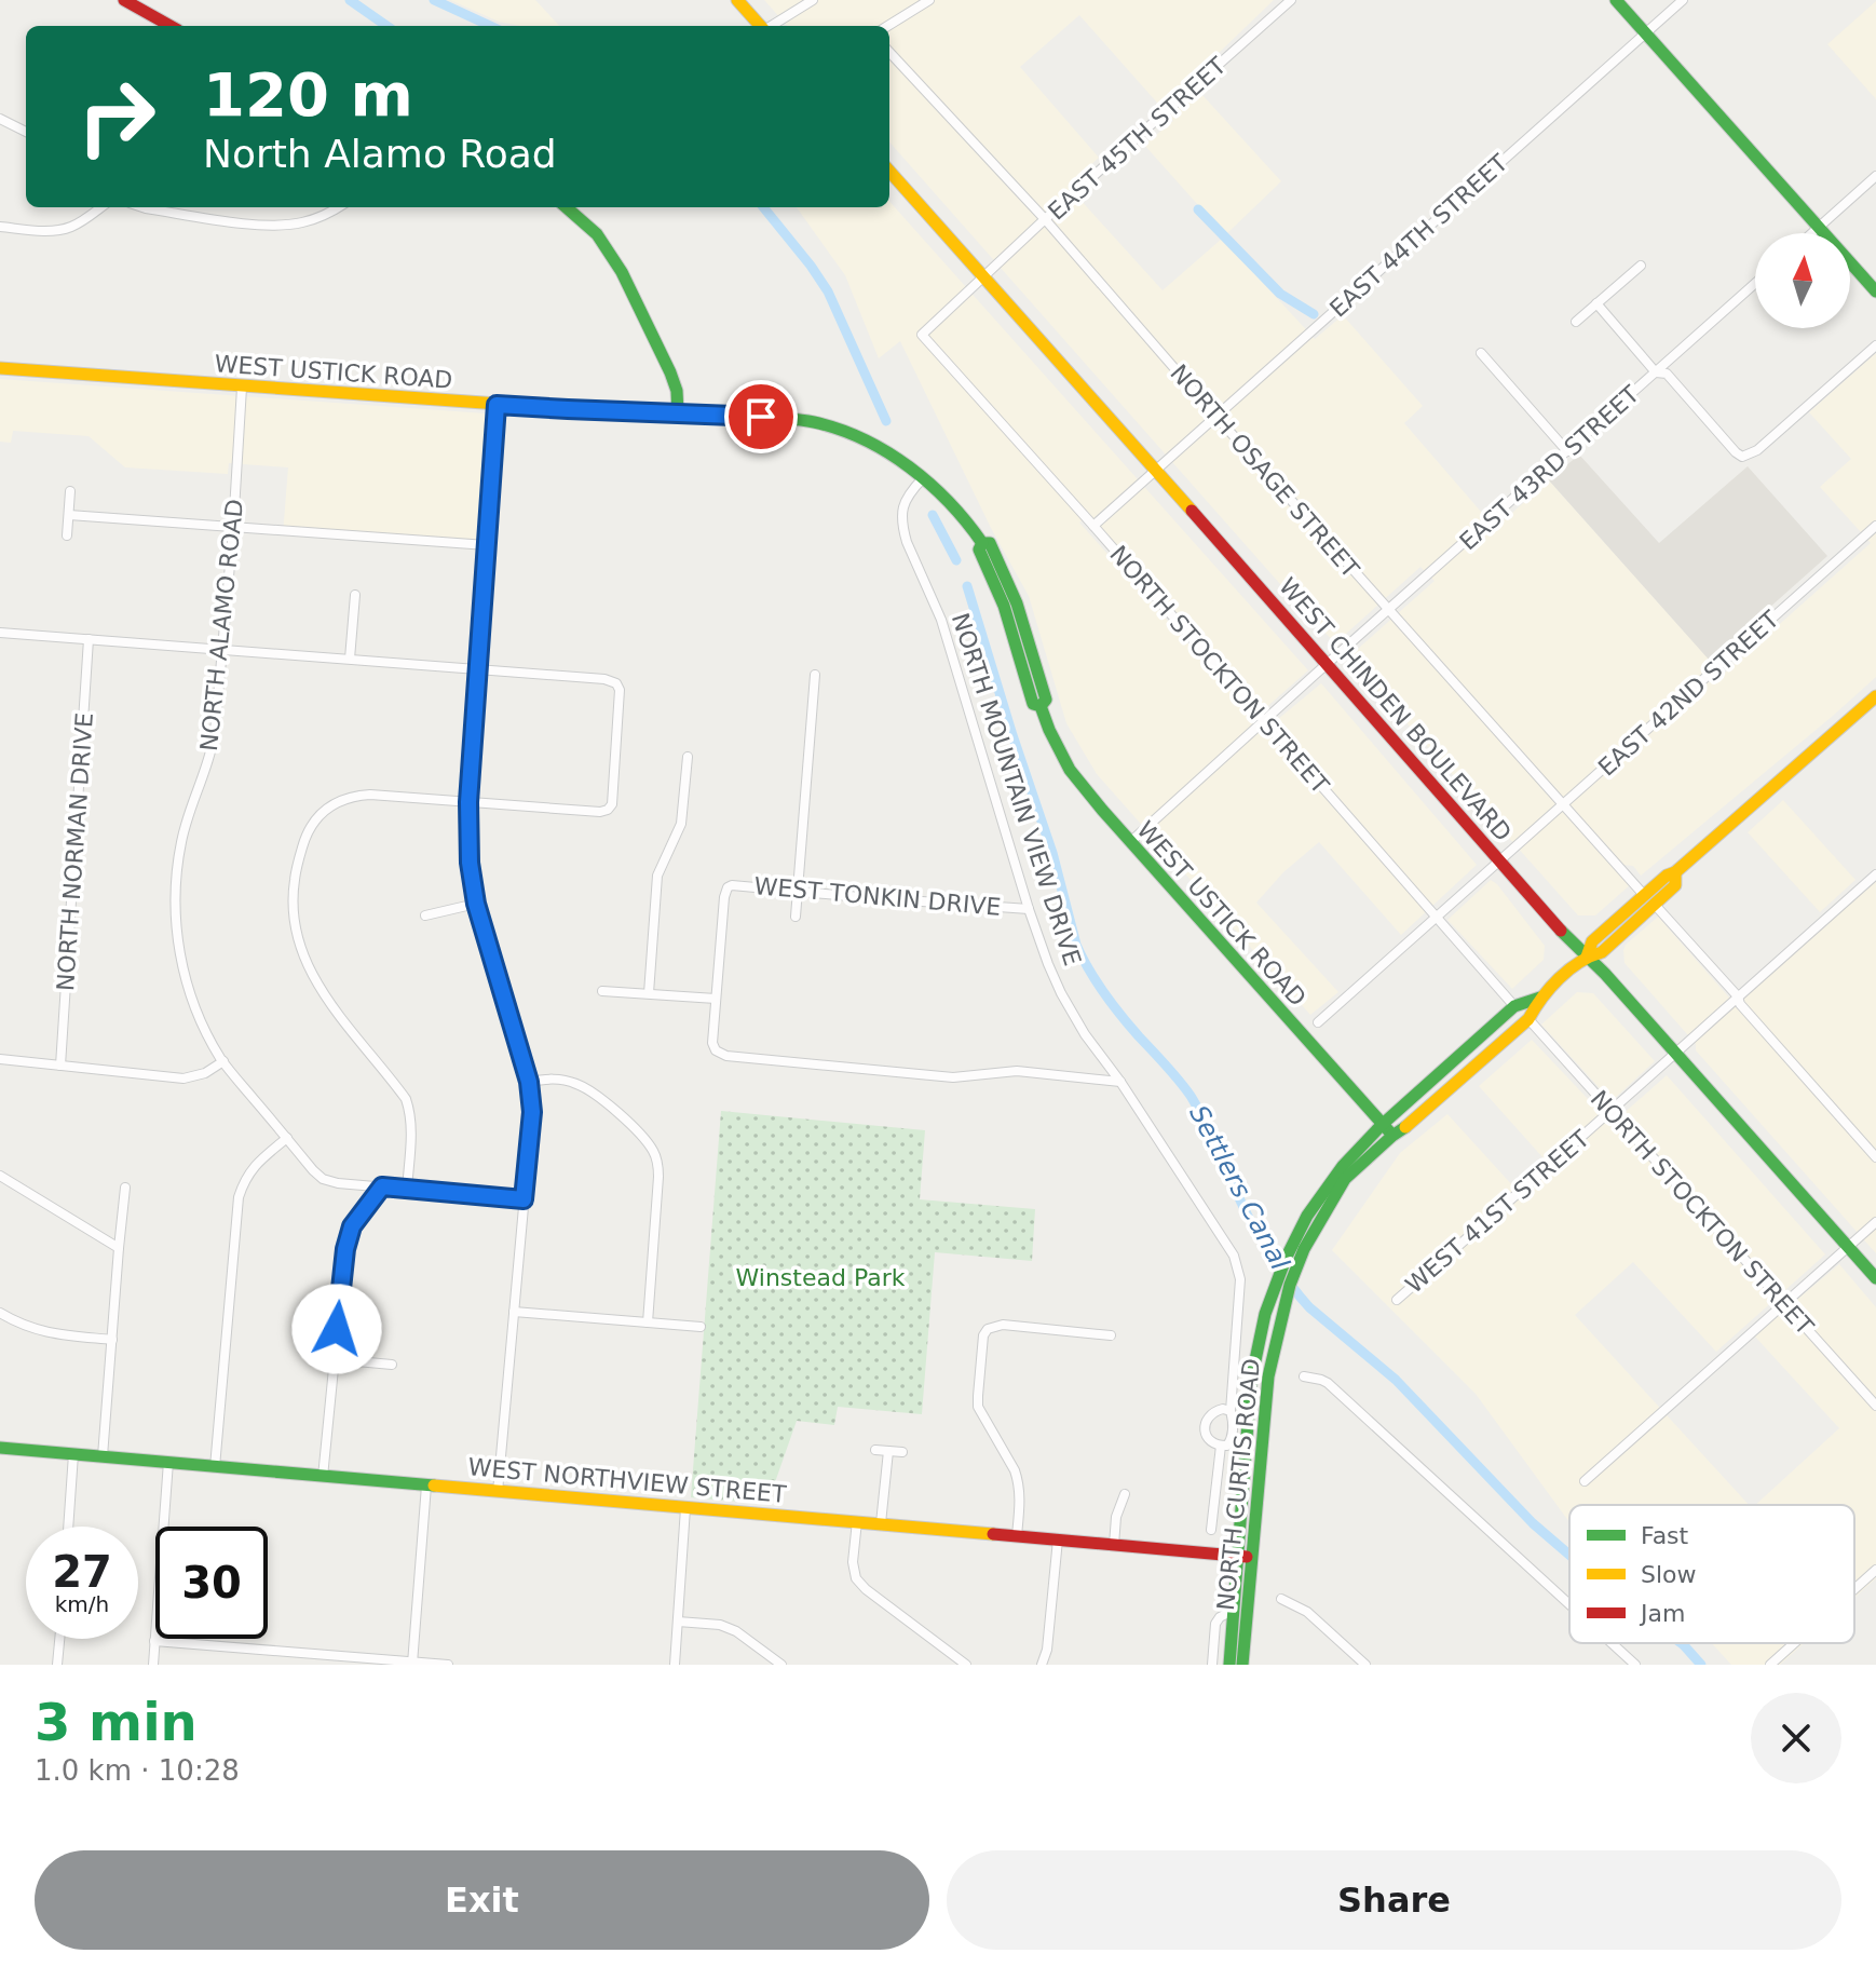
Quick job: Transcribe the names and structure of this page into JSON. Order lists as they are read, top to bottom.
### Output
{
  "streets": {
    "main road": [
      "WEST USTICK ROAD",
      "WEST CHINDEN BOULEVARD",
      "WEST NORTHVIEW STREET",
      "NORTH CURTIS ROAD"
    ],
    "street": [
      "EAST 45TH STREET",
      "EAST 44TH STREET",
      "EAST 43RD STREET",
      "NORTH OSAGE STREET",
      "NORTH ALAMO ROAD",
      "NORTH STOCKTON STREET",
      "EAST 42ND STREET",
      "NORTH MOUNTAIN VIEW DRIVE",
      "NORTH NORMAN DRIVE",
      "WEST TONKIN DRIVE",
      "WEST 41ST STREET"
    ]
  },
  "crossings": [
    ["EAST 45TH STREET", "NORTH OSAGE STREET"],
    ["EAST 45TH STREET", "NORTH STOCKTON STREET"],
    ["EAST 45TH STREET", "WEST CHINDEN BOULEVARD"],
    ["EAST 44TH STREET", "NORTH OSAGE STREET"],
    ["EAST 44TH STREET", "NORTH STOCKTON STREET"],
    ["EAST 44TH STREET", "WEST CHINDEN BOULEVARD"],
    ["WEST USTICK ROAD", "EAST 43RD STREET"],
    ["WEST USTICK ROAD", "NORTH ALAMO ROAD"],
    ["WEST USTICK ROAD", "NORTH MOUNTAIN VIEW DRIVE"],
    ["WEST USTICK ROAD", "NORTH CURTIS ROAD"],
    ["EAST 43RD STREET", "NORTH OSAGE STREET"],
    ["EAST 43RD STREET", "NORTH STOCKTON STREET"],
    ["EAST 43RD STREET", "WEST CHINDEN BOULEVARD"],
    ["NORTH OSAGE STREET", "EAST 42ND STREET"],
    ["NORTH STOCKTON STREET", "EAST 42ND STREET"],
    ["NORTH STOCKTON STREET", "WEST 41ST STREET"],
    ["NORTH STOCKTON STREET", "NORTH CURTIS ROAD"],
    ["EAST 42ND STREET", "WEST CHINDEN BOULEVARD"],
    ["WEST CHINDEN BOULEVARD", "WEST 41ST STREET"],
    ["WEST CHINDEN BOULEVARD", "NORTH CURTIS ROAD"],
    ["NORTH MOUNTAIN VIEW DRIVE", "WEST TONKIN DRIVE"],
    ["NORTH MOUNTAIN VIEW DRIVE", "NORTH CURTIS ROAD"],
    ["WEST NORTHVIEW STREET", "NORTH CURTIS ROAD"]
  ],
  "water": ["Settlers Canal"],
  "parks": ["Winstead Park"],
  "legend": ["Fast", "Slow", "Jam"],
  "north": "top",
  "page": {
    "turn": ["120 m", "North Alamo Road"],
    "speed": "27 km/h",
    "limit": "30",
    "heading": ["3 min", "1.0 km · 10:28"],
    "buttons": ["Exit", "Share"]
  }
}
